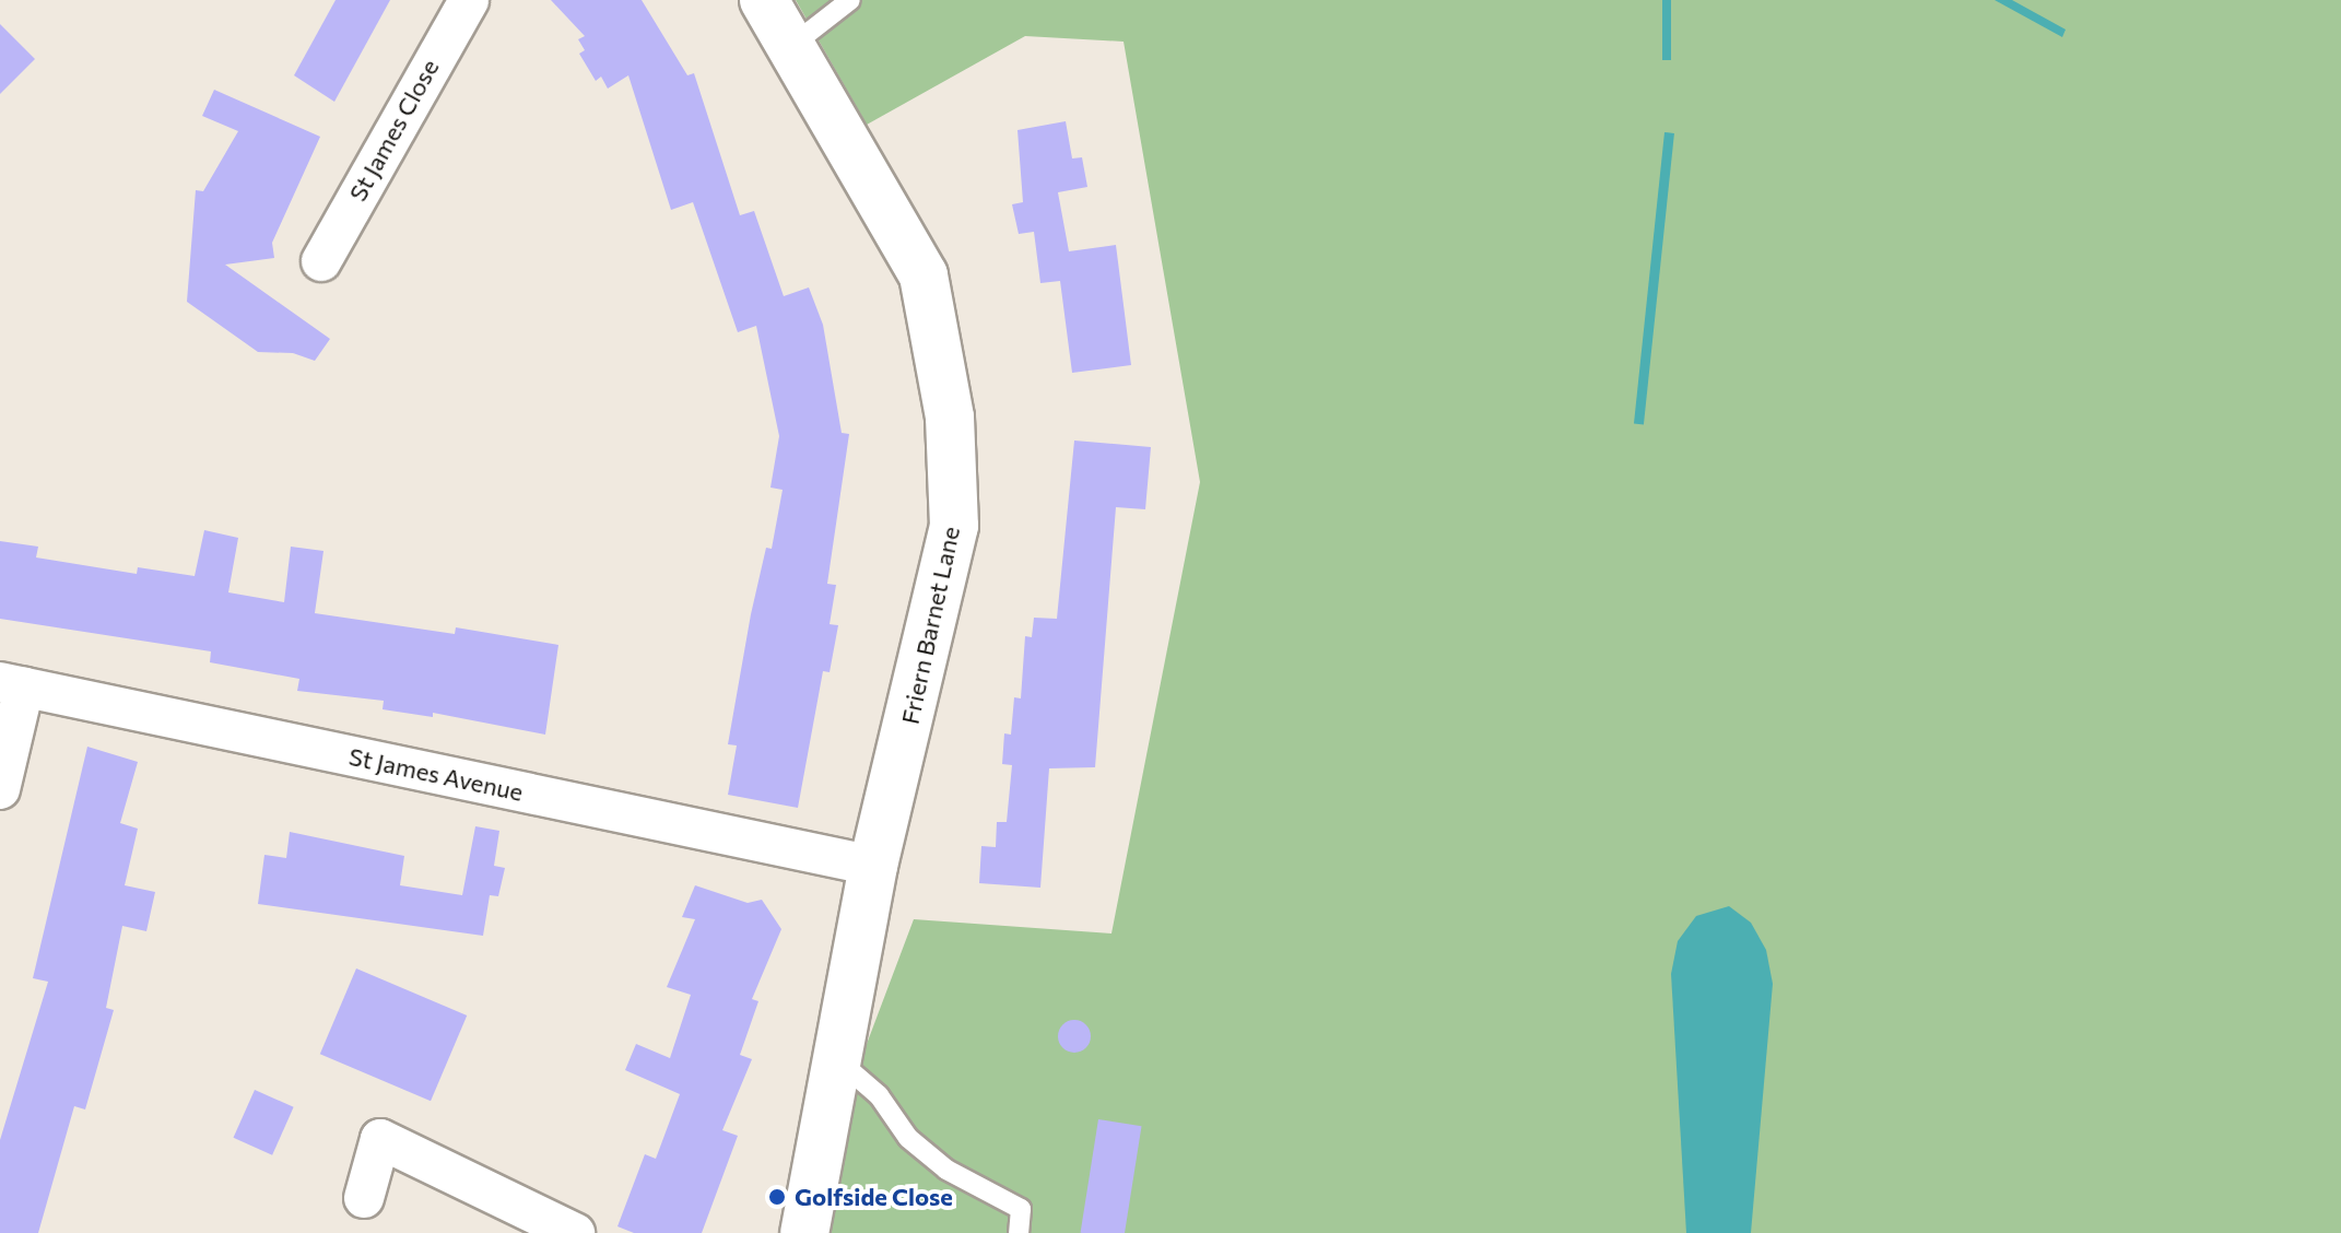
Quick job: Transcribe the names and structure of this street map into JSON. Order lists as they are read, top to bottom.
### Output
{
  "streets": {
    "main road": ["Friern Barnet Lane"],
    "street": ["St James Close", "St James Avenue"]
  },
  "crossings": [
    ["Friern Barnet Lane", "St James Avenue"]
  ],
  "places": ["Golfside Close"]
}
